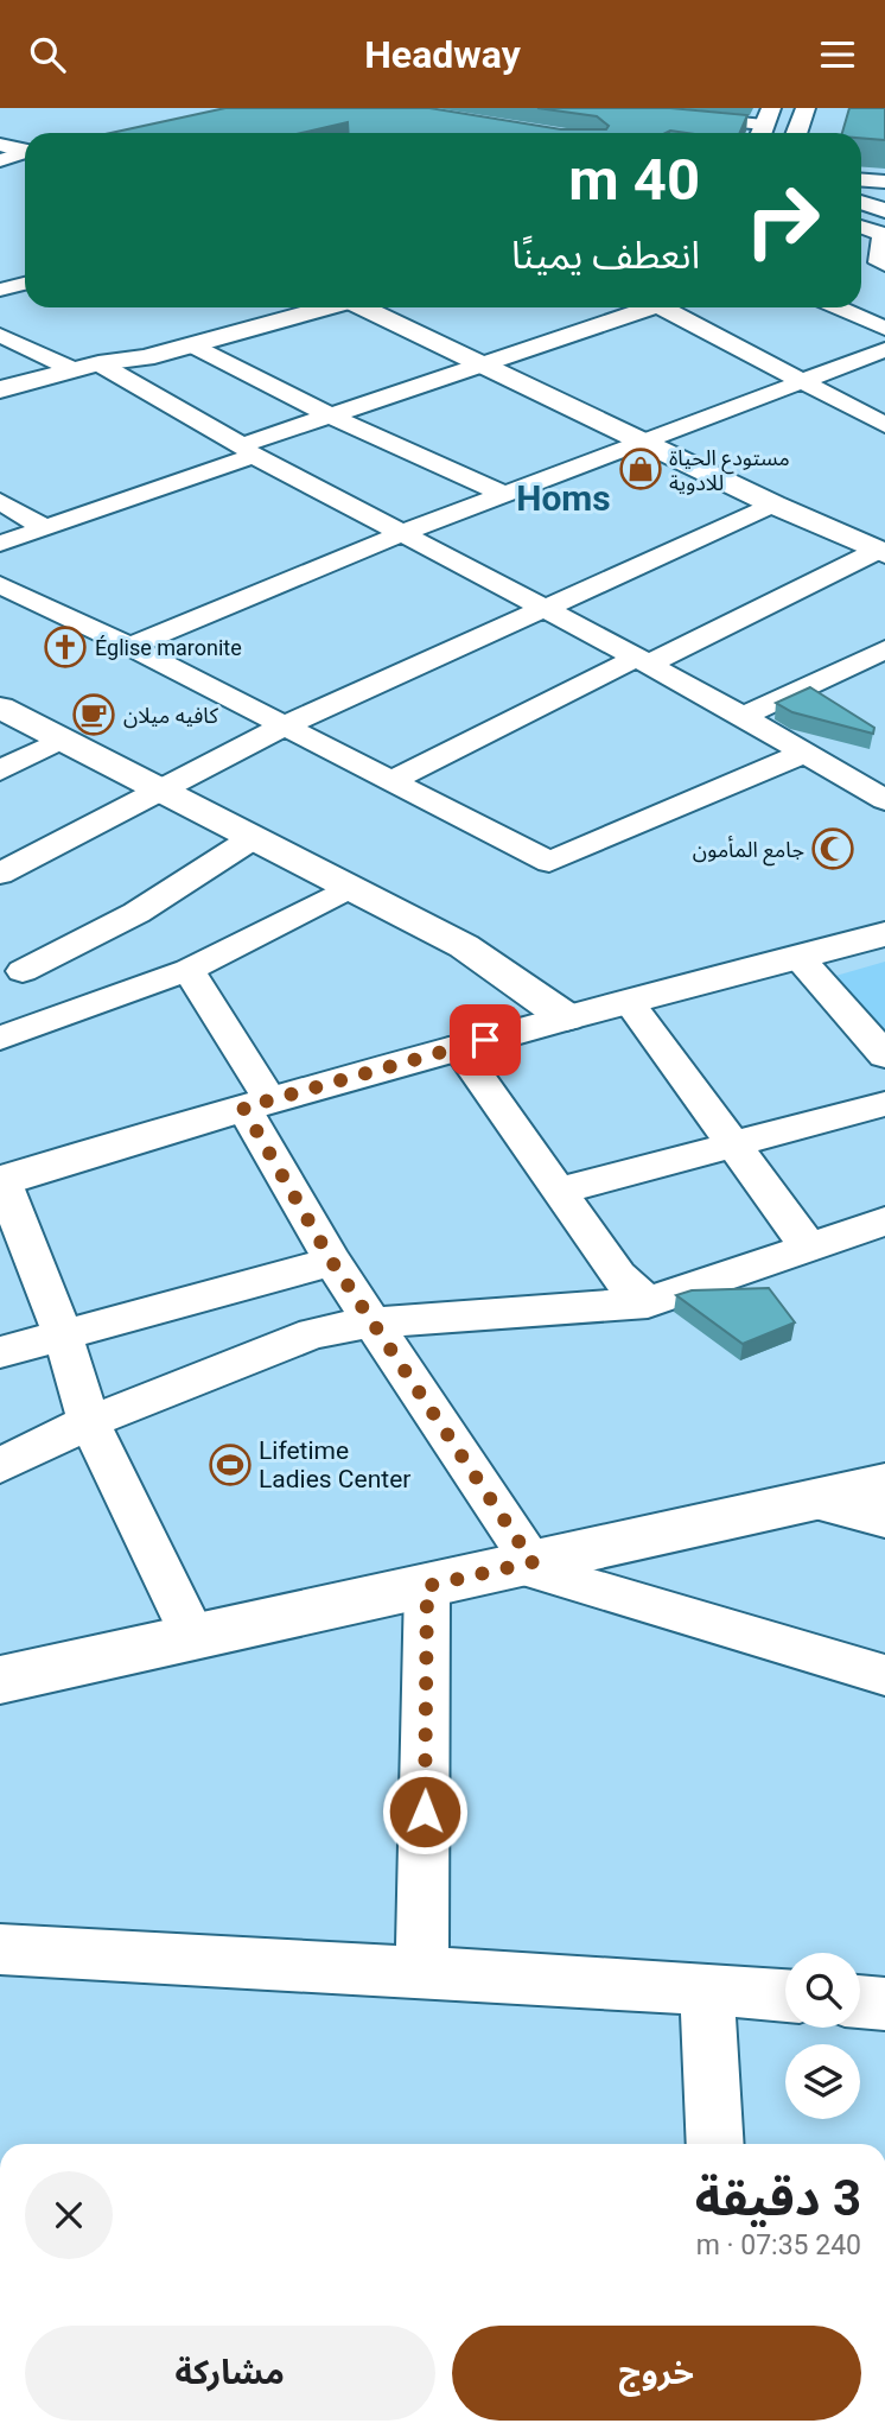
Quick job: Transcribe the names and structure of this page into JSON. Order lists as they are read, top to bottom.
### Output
{
  "districts": ["Homs"],
  "places": {
    "shop": ["مستودع الحياة للادوية"],
    "church": ["Église maronite"],
    "cafe": ["كافيه ميلان"],
    "mosque": ["جامع المأمون"],
    "sports": ["Lifetime Ladies Center"]
  },
  "page": {
    "header": "Headway",
    "turn": ["40 m", "انعطف يمينًا"],
    "heading": ["3 دقيقة", "240 m · 07:35"],
    "buttons": ["خروج", "مشاركة"]
  }
}
